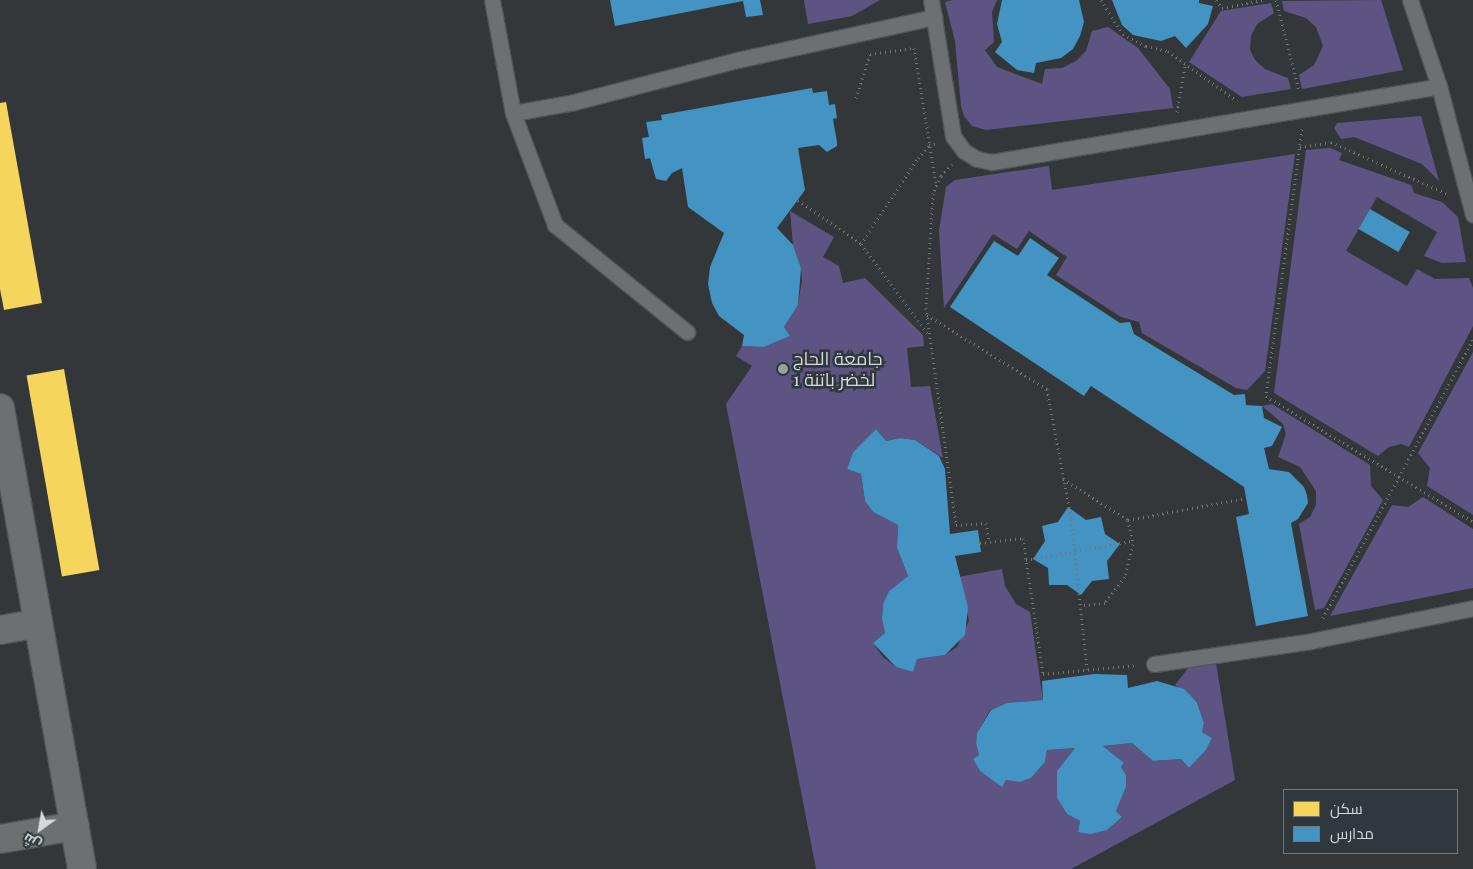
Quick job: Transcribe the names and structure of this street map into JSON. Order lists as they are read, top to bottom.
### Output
{
  "places": ["جامعة الحاج لخضر باتنة 1"],
  "legend": ["سكن", "مدارس"],
  "north": "bottom left"
}
